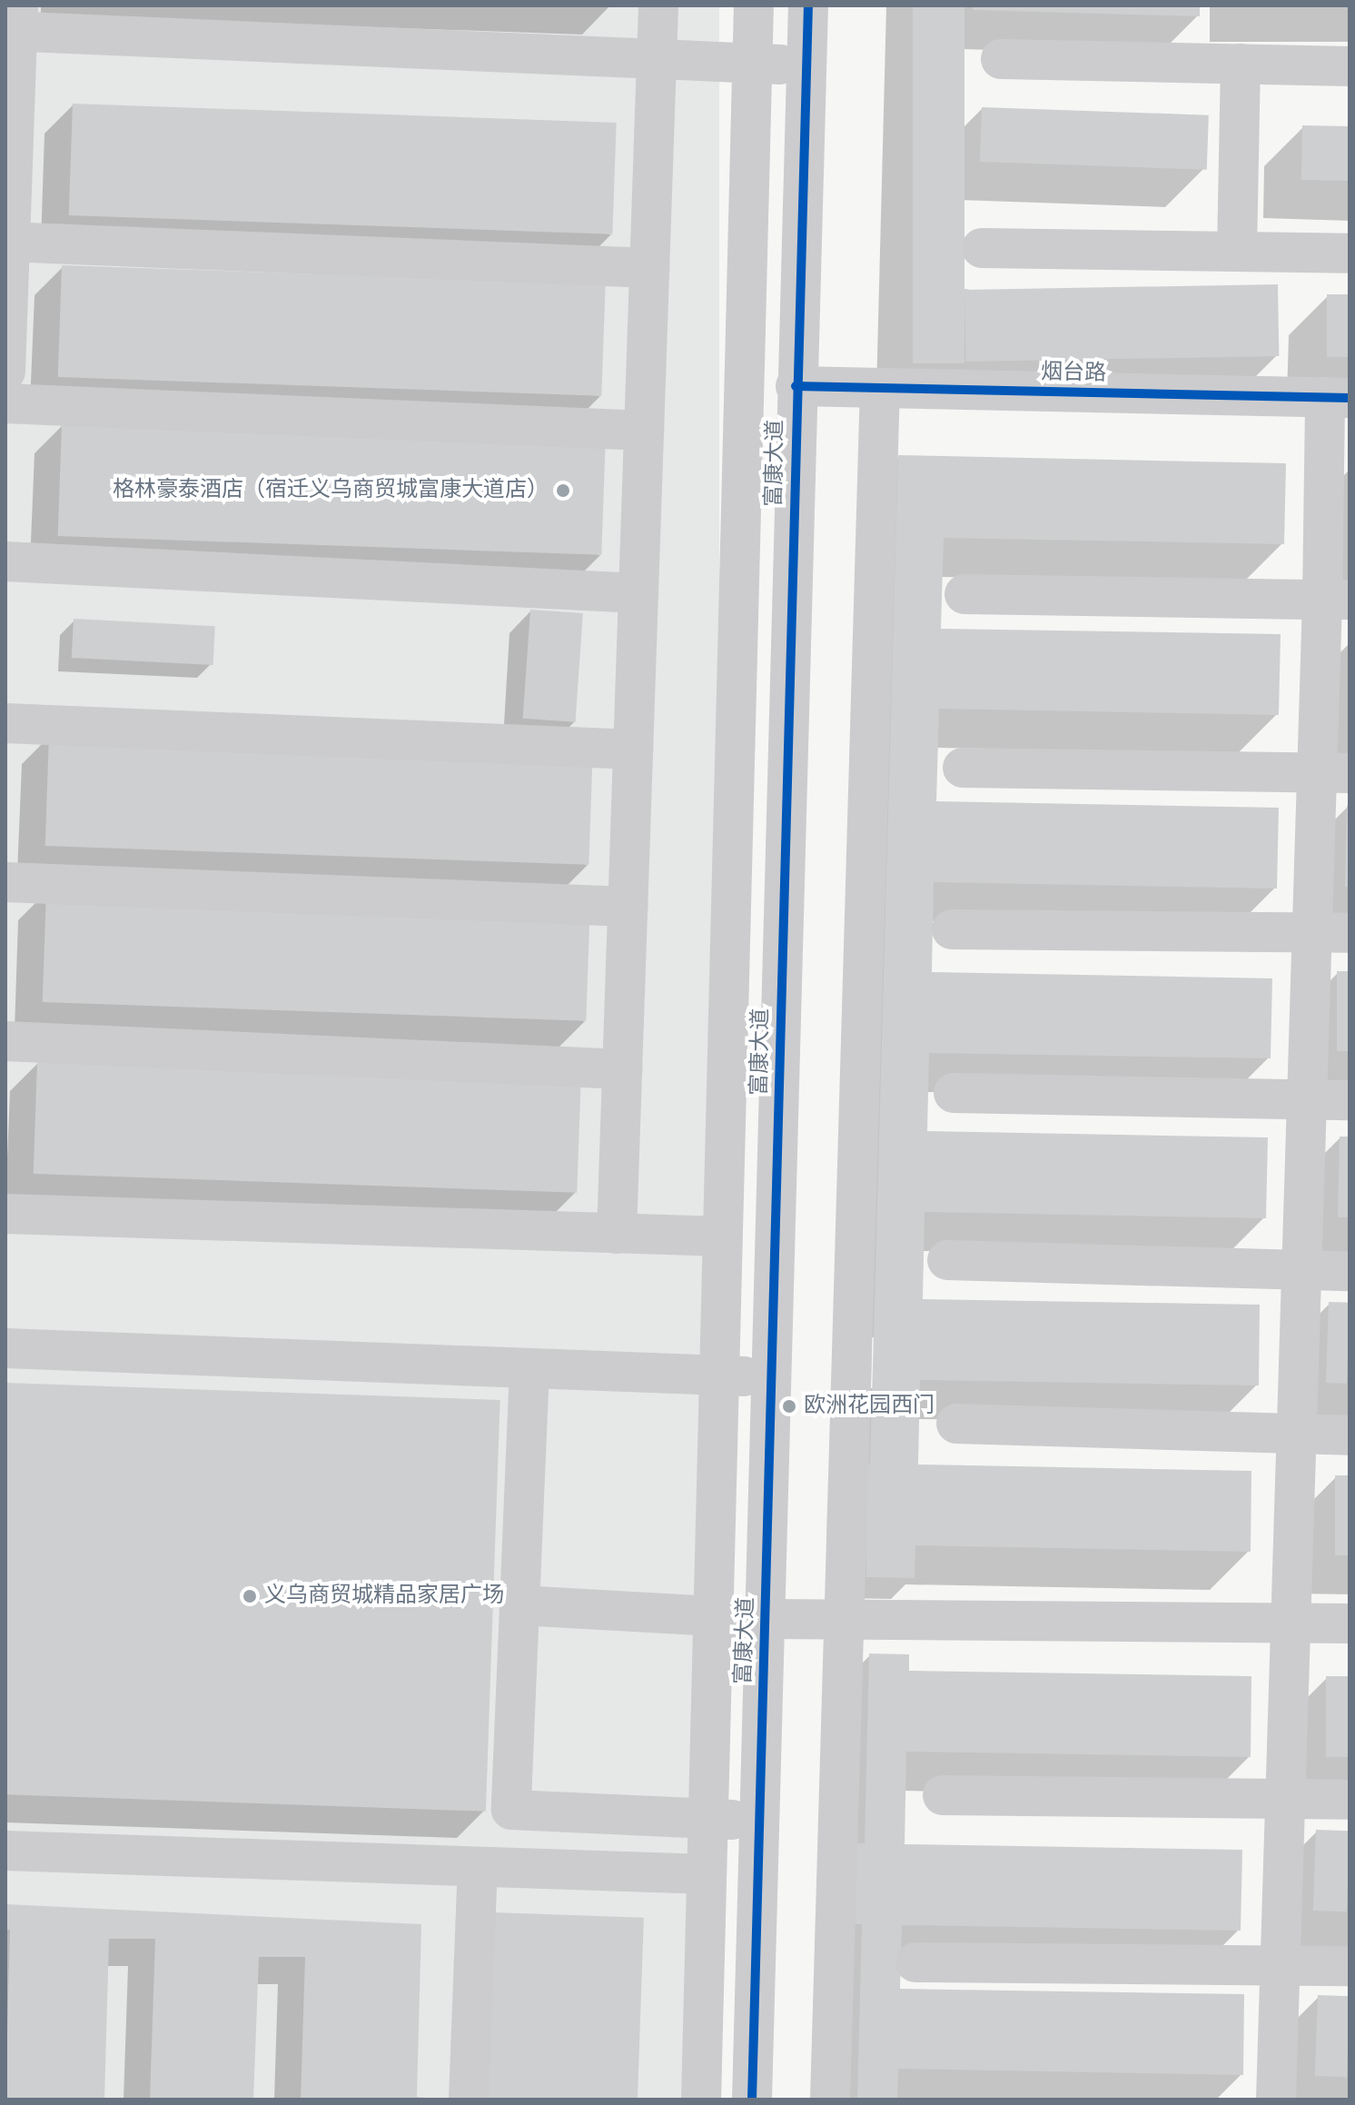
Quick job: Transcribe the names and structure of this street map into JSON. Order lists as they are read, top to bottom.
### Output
{
  "streets": {
    "street": ["烟台路", "富康大道"]
  },
  "crossings": [
    ["烟台路", "富康大道"]
  ],
  "places": ["格林豪泰酒店（宿迁义乌商贸城富康大道店）", "欧洲花园西门", "义乌商贸城精品家居广场"]
}
